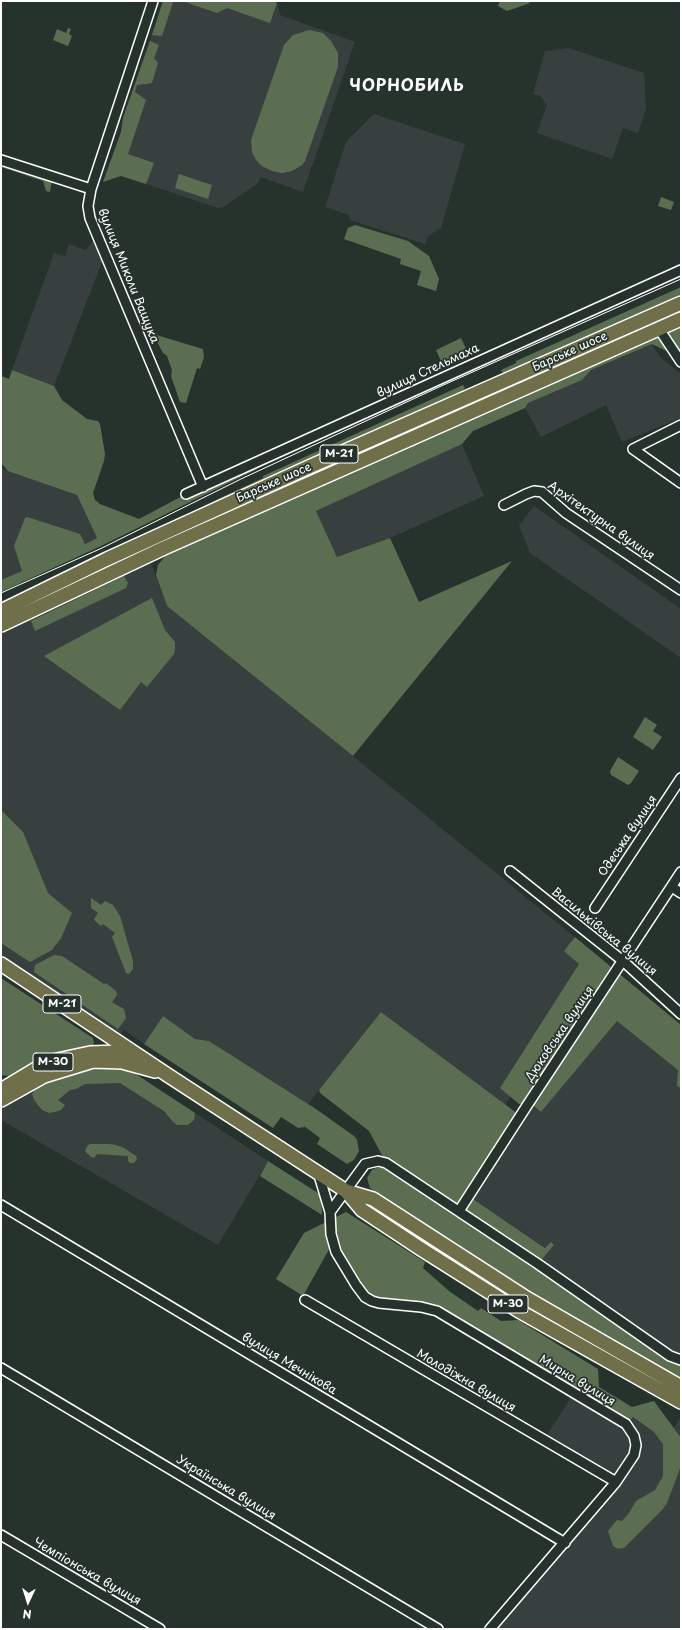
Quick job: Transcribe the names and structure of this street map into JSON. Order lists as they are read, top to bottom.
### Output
{
  "streets": {
    "highway": ["Барське шосе", "М-21", "М-30"],
    "street": [
      "вулиця Миколи Ващука",
      "вулиця Стельмаха",
      "Архітектурна вулиця",
      "Одеська вулиця",
      "Васильківська вулиця",
      "Дюковська вулиця",
      "вулиця Мечнікова",
      "Молодіжна вулиця",
      "Мирна вулиця",
      "Українська вулиця",
      "Чемпіонська вулиця"
    ]
  },
  "crossings": [
    ["вулиця Миколи Ващука", "вулиця Стельмаха"],
    ["Васильківська вулиця", "Дюковська вулиця"],
    ["М-30", "Мирна вулиця"],
    ["вулиця Мечнікова", "Мирна вулиця"],
    ["Молодіжна вулиця", "Мирна вулиця"]
  ],
  "districts": ["ЧОРНОБИЛЬ"],
  "north": "bottom"
}
